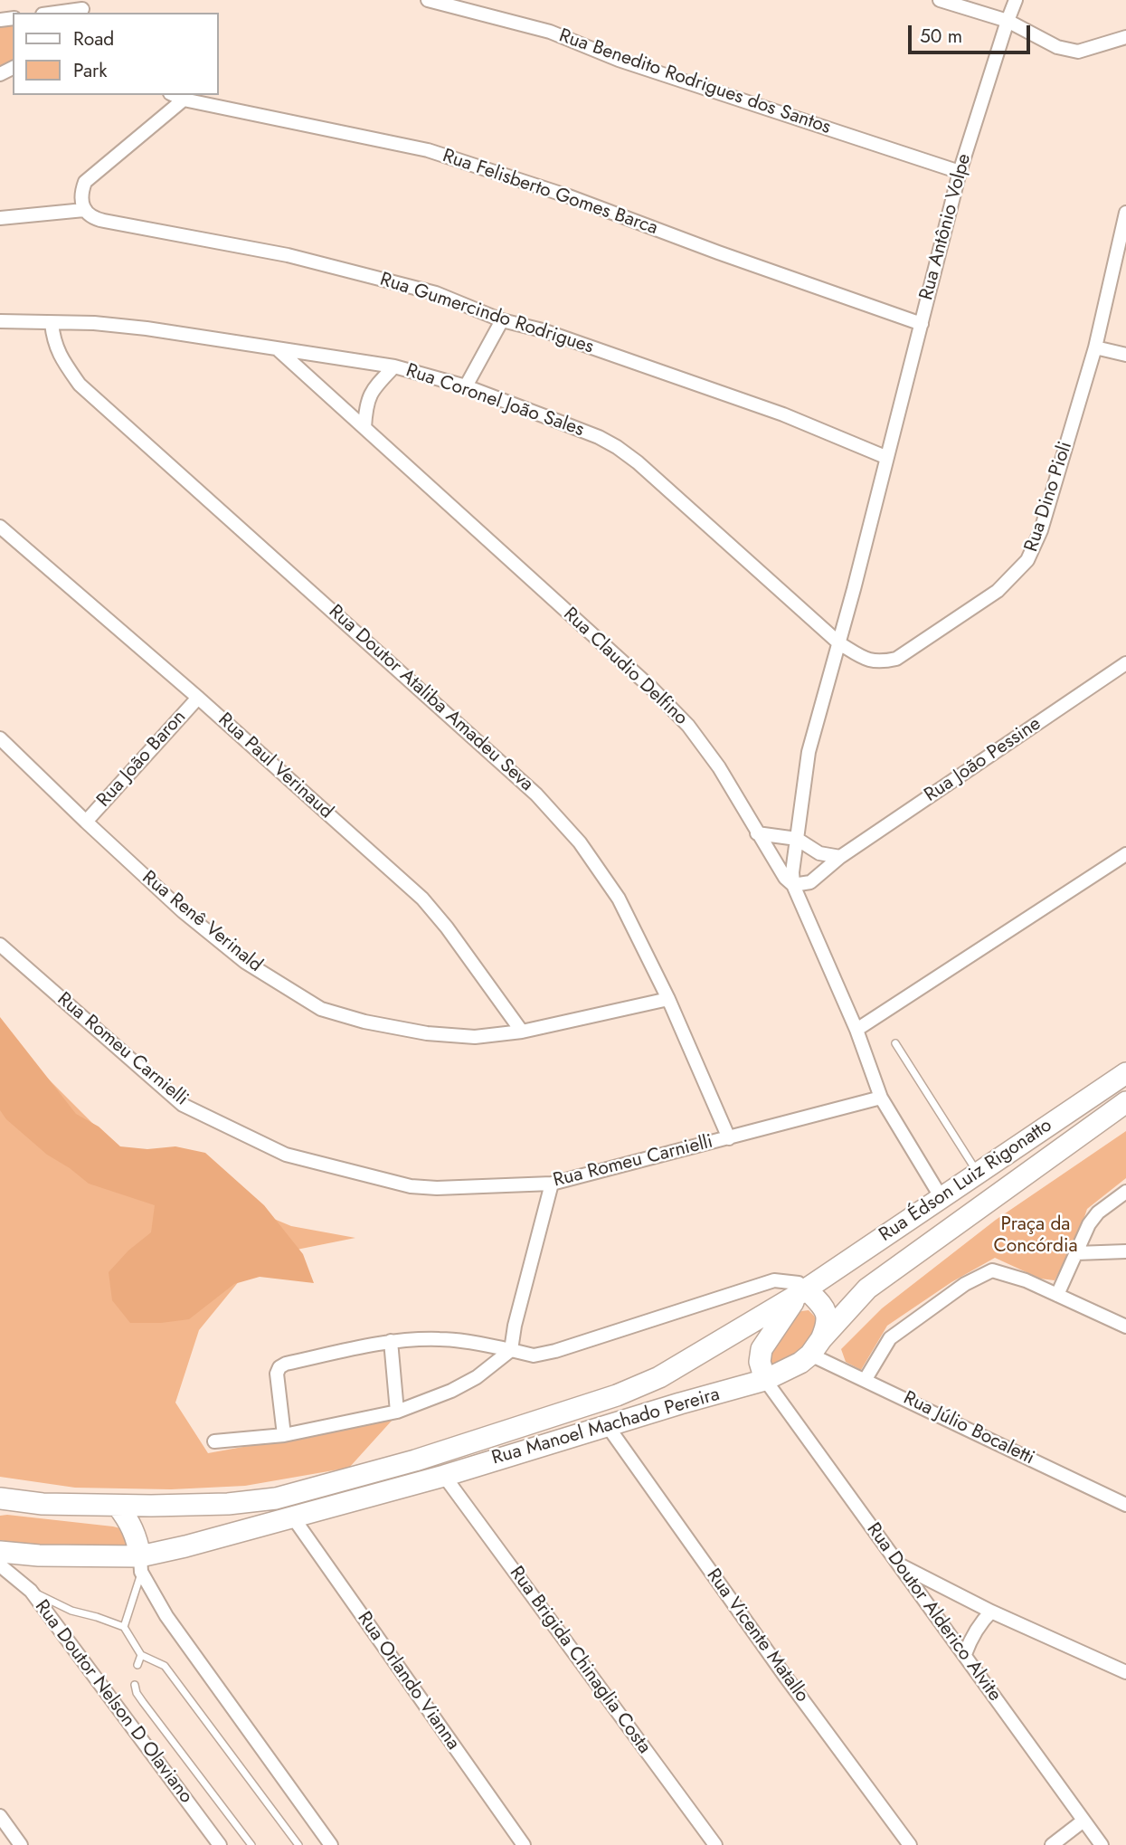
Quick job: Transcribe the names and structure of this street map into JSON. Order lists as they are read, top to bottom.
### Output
{
  "streets": {
    "main road": ["Rua Édson Luiz Rigonatto", "Rua Manoel Machado Pereira"],
    "street": [
      "Rua Benedito Rodrigues dos Santos",
      "Rua Felisberto Gomes Barca",
      "Rua Antônio Volpe",
      "Rua Gumercindo Rodrigues",
      "Rua Coronel João Sales",
      "Rua Dino Pioli",
      "Rua Claudio Delfino",
      "Rua Doutor Ataliba Amadeu Seva",
      "Rua João Baron",
      "Rua João Pessine",
      "Rua Paul Verinaud",
      "Rua Renê Verinald",
      "Rua Romeu Carnielli",
      "Rua Júlio Bocaletti",
      "Rua Doutor Alderico Alvite",
      "Rua Vicente Matallo",
      "Rua Brigida Chinaglia Costa",
      "Rua Orlando Vianna",
      "Rua Doutor Nelson D Olaviano"
    ]
  },
  "crossings": [
    ["Rua Benedito Rodrigues dos Santos", "Rua Antônio Volpe"],
    ["Rua Felisberto Gomes Barca", "Rua Antônio Volpe"],
    ["Rua Antônio Volpe", "Rua Gumercindo Rodrigues"],
    ["Rua Coronel João Sales", "Rua Dino Pioli"],
    ["Rua Coronel João Sales", "Rua Claudio Delfino"],
    ["Rua Coronel João Sales", "Rua Doutor Ataliba Amadeu Seva"],
    ["Rua Claudio Delfino", "Rua João Pessine"],
    ["Rua Claudio Delfino", "Rua Romeu Carnielli"],
    ["Rua Claudio Delfino", "Rua Édson Luiz Rigonatto"],
    ["Rua Doutor Ataliba Amadeu Seva", "Rua Renê Verinald"],
    ["Rua Doutor Ataliba Amadeu Seva", "Rua Romeu Carnielli"],
    ["Rua João Baron", "Rua Paul Verinaud"],
    ["Rua João Baron", "Rua Renê Verinald"],
    ["Rua Paul Verinaud", "Rua Renê Verinald"],
    ["Rua Édson Luiz Rigonatto", "Rua Manoel Machado Pereira"],
    ["Rua Manoel Machado Pereira", "Rua Júlio Bocaletti"],
    ["Rua Manoel Machado Pereira", "Rua Doutor Alderico Alvite"],
    ["Rua Manoel Machado Pereira", "Rua Vicente Matallo"],
    ["Rua Manoel Machado Pereira", "Rua Brigida Chinaglia Costa"],
    ["Rua Manoel Machado Pereira", "Rua Orlando Vianna"]
  ],
  "parks": ["Praça da Concórdia"],
  "legend": ["Road", "Park"],
  "scale_bar": "50 m"
}
